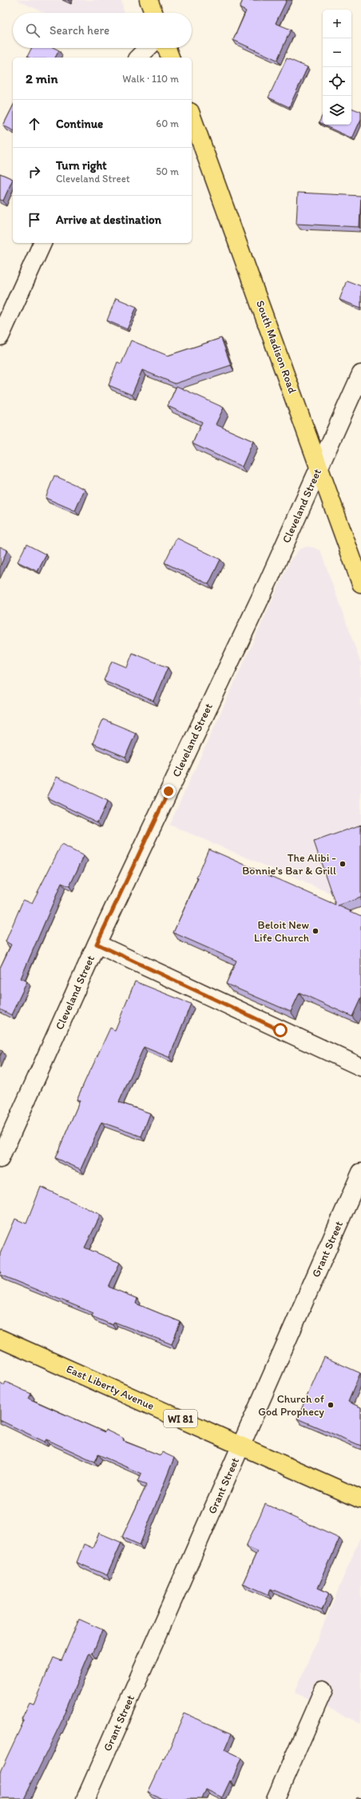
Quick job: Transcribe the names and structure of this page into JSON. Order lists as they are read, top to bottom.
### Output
{
  "streets": {
    "main road": ["South Madison Road", "East Liberty Avenue", "WI 81"],
    "street": ["Cleveland Street", "Grant Street"]
  },
  "crossings": [
    ["South Madison Road", "Cleveland Street"],
    ["Grant Street", "East Liberty Avenue"]
  ],
  "places": ["The Alibi - Bonnie's Bar & Grill", "Beloit New Life Church", "Church of God Prophecy"],
  "page": {
    "map_buttons": ["+", "−"],
    "search": "Search here",
    "heading": ["2 min", "Walk · 110 m"],
    "list": [
      ["Continue", "60 m"],
      ["Turn right", "Cleveland Street", "50 m"],
      "Arrive at destination"
    ]
  }
}
